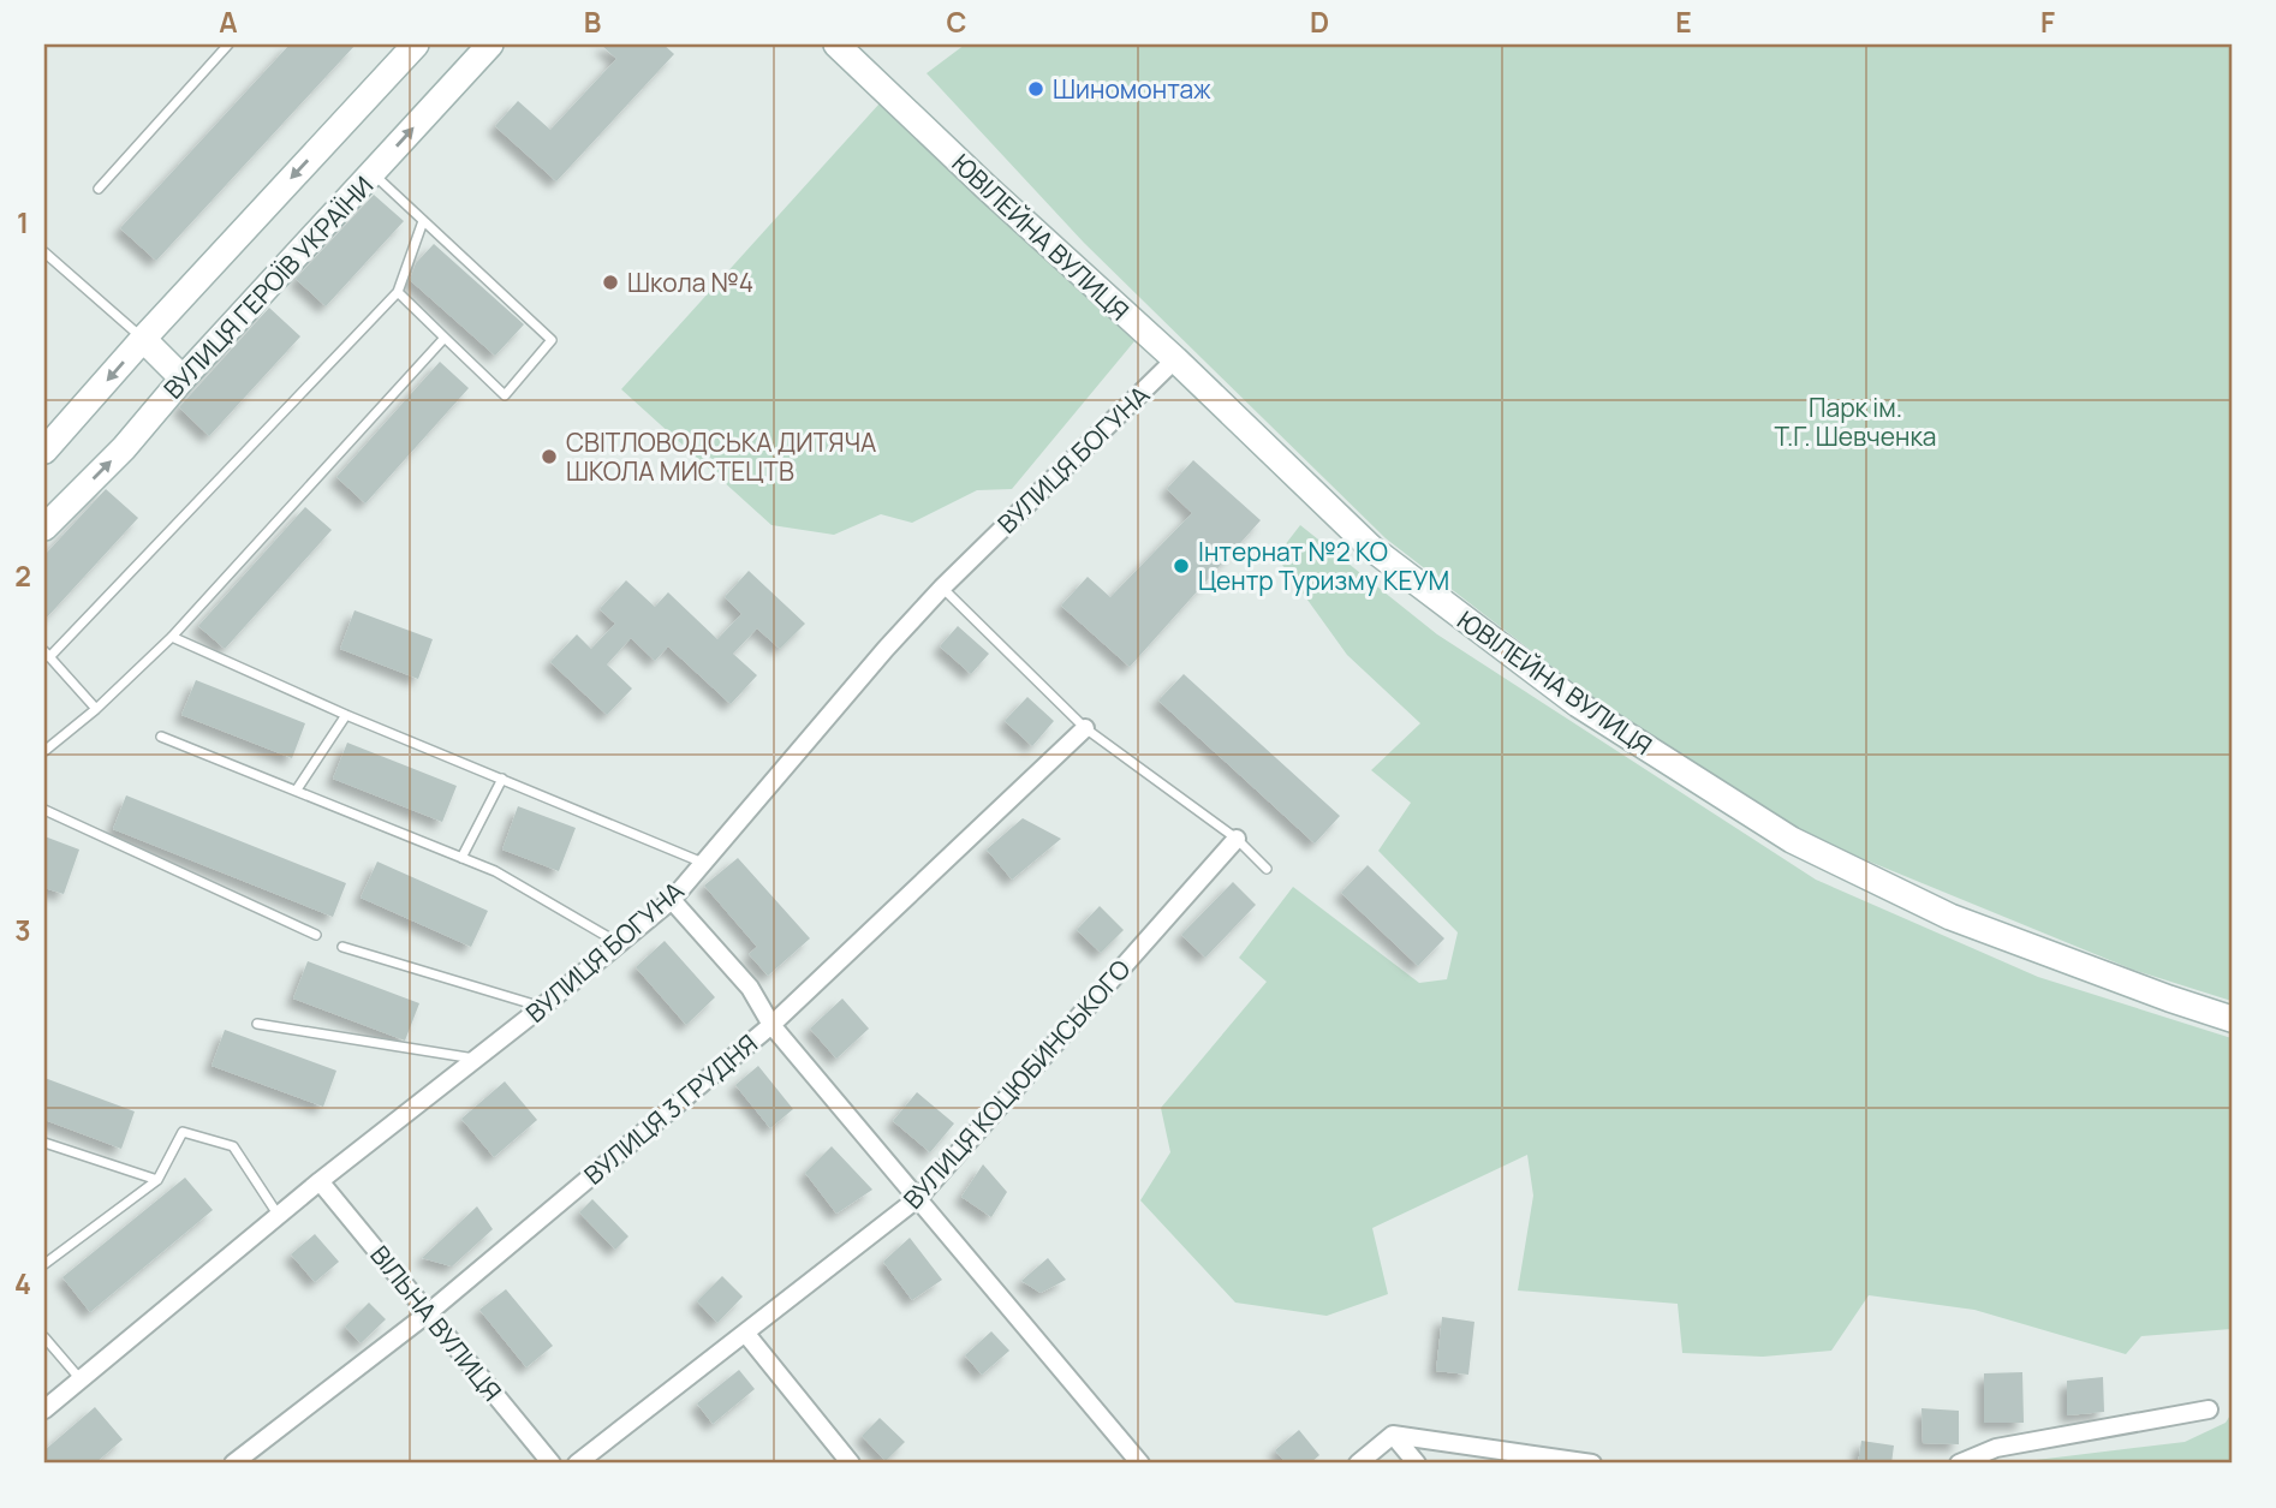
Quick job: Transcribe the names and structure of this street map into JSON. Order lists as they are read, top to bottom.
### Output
{
  "streets": {
    "street": [
      "ЮВІЛЕЙНА ВУЛИЦЯ",
      "ВУЛИЦЯ ГЕРОЇВ УКРАЇНИ",
      "ВУЛИЦЯ БОГУНА",
      "ВУЛИЦЯ КОЦЮБИНСЬКОГО",
      "ВУЛИЦЯ 3 ГРУДНЯ",
      "ВІЛЬНА ВУЛИЦЯ"
    ]
  },
  "crossings": [
    ["ЮВІЛЕЙНА ВУЛИЦЯ", "ВУЛИЦЯ БОГУНА"],
    ["ВУЛИЦЯ БОГУНА", "ВІЛЬНА ВУЛИЦЯ"],
    ["ВУЛИЦЯ 3 ГРУДНЯ", "ВІЛЬНА ВУЛИЦЯ"]
  ],
  "parks": ["Парк ім. Т.Г. Шевченка"],
  "places": [
    "Шиномонтаж",
    "Школа №4",
    "СВІТЛОВОДСЬКА ДИТЯЧА ШКОЛА МИСТЕЦТВ",
    "Інтернат №2 КО Центр Туризму КЕУМ"
  ],
  "grid": {
    "columns": [
      "A",
      "B",
      "C",
      "D",
      "E",
      "F"
    ],
    "rows": [
      "1",
      "2",
      "3",
      "4"
    ]
  }
}
